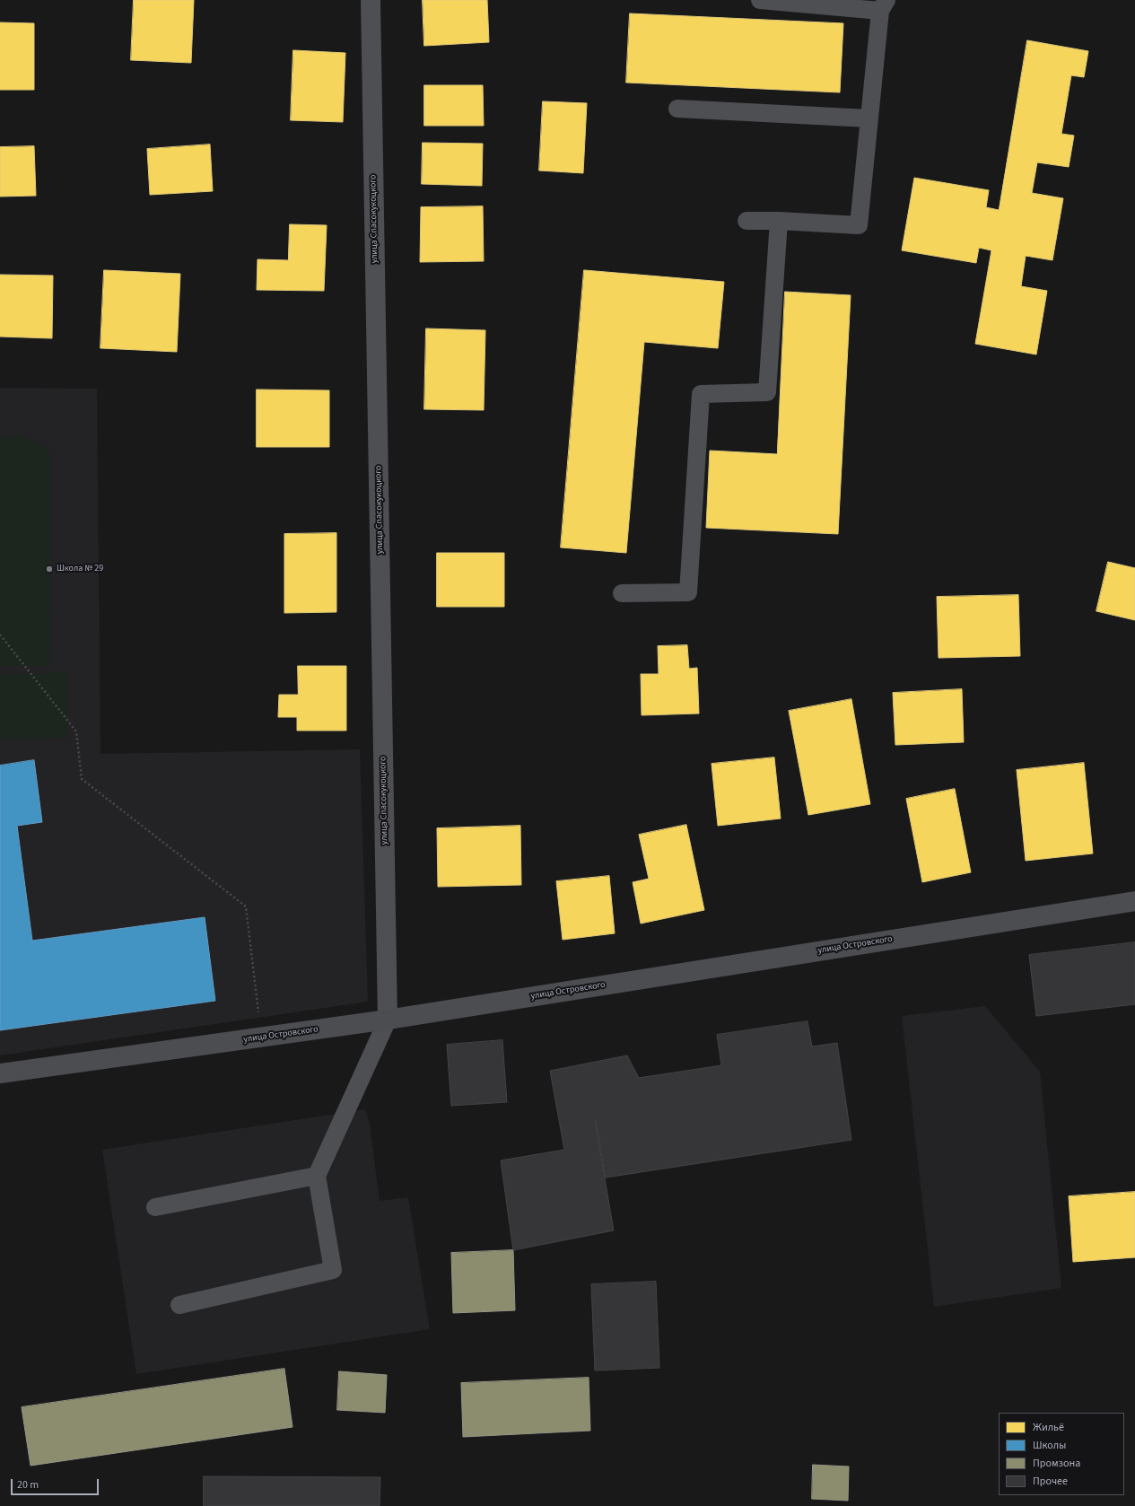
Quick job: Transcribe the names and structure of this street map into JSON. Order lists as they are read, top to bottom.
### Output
{
  "streets": {
    "main road": ["улица Островского"],
    "street": ["улица Спасокукоцкого"]
  },
  "crossings": [
    ["улица Спасокукоцкого", "улица Островского"]
  ],
  "places": ["Школа № 29"],
  "legend": [
    "Жильё",
    "Школы",
    "Промзона",
    "Прочее"
  ],
  "scale_bar": "20 m"
}
